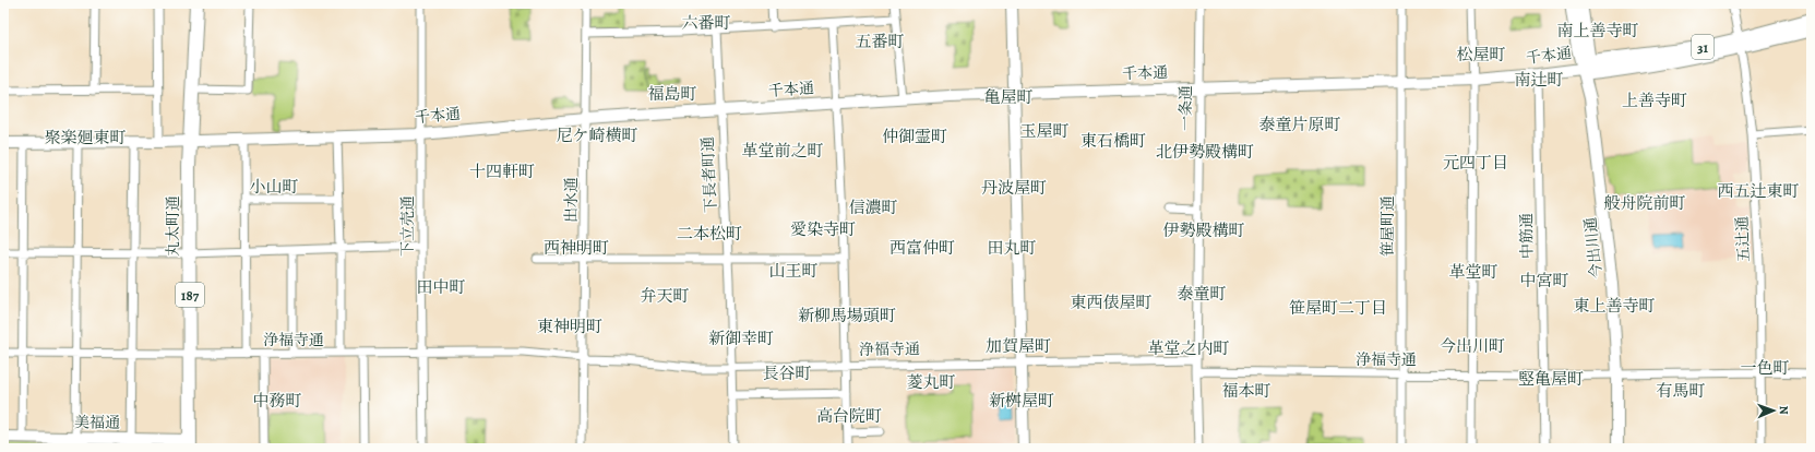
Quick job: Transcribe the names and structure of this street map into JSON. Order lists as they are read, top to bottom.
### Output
{
  "streets": {
    "main road": [
      "31",
      "千本通",
      "丸太町通",
      "187"
    ],
    "street": [
      "一条通",
      "下長者町通",
      "出水通",
      "下立売通",
      "笹屋町通",
      "中筋通",
      "五辻通",
      "今出川通",
      "浄福寺通",
      "美福通"
    ]
  },
  "crossings": [
    ["千本通", "一条通"],
    ["千本通", "下長者町通"],
    ["千本通", "出水通"],
    ["千本通", "丸太町通"],
    ["千本通", "下立売通"],
    ["千本通", "笹屋町通"],
    ["千本通", "中筋通"],
    ["千本通", "五辻通"],
    ["千本通", "今出川通"],
    ["一条通", "浄福寺通"],
    ["下長者町通", "浄福寺通"],
    ["出水通", "浄福寺通"],
    ["丸太町通", "浄福寺通"],
    ["丸太町通", "美福通"],
    ["下立売通", "浄福寺通"],
    ["笹屋町通", "浄福寺通"],
    ["中筋通", "浄福寺通"],
    ["五辻通", "浄福寺通"],
    ["今出川通", "浄福寺通"]
  ],
  "districts": [
    "六番町",
    "南上善寺町",
    "五番町",
    "松屋町",
    "南辻町",
    "福島町",
    "亀屋町",
    "上善寺町",
    "泰童片原町",
    "玉屋町",
    "尼ケ崎横町",
    "仲御霊町",
    "聚楽廻東町",
    "東石橋町",
    "革堂前之町",
    "北伊勢殿構町",
    "元四丁目",
    "十四軒町",
    "小山町",
    "丹波屋町",
    "西五辻東町",
    "般舟院前町",
    "信濃町",
    "愛染寺町",
    "伊勢殿構町",
    "二本松町",
    "西神明町",
    "西富仲町",
    "田丸町",
    "山王町",
    "革堂町",
    "中宮町",
    "田中町",
    "泰童町",
    "弁天町",
    "東西俵屋町",
    "東上善寺町",
    "笹屋町二丁目",
    "新柳馬場頭町",
    "東神明町",
    "新御幸町",
    "加賀屋町",
    "今出川町",
    "革堂之内町",
    "一色町",
    "長谷町",
    "竪亀屋町",
    "菱丸町",
    "福本町",
    "有馬町",
    "中務町",
    "新桝屋町",
    "高台院町"
  ],
  "north": "right"
}
